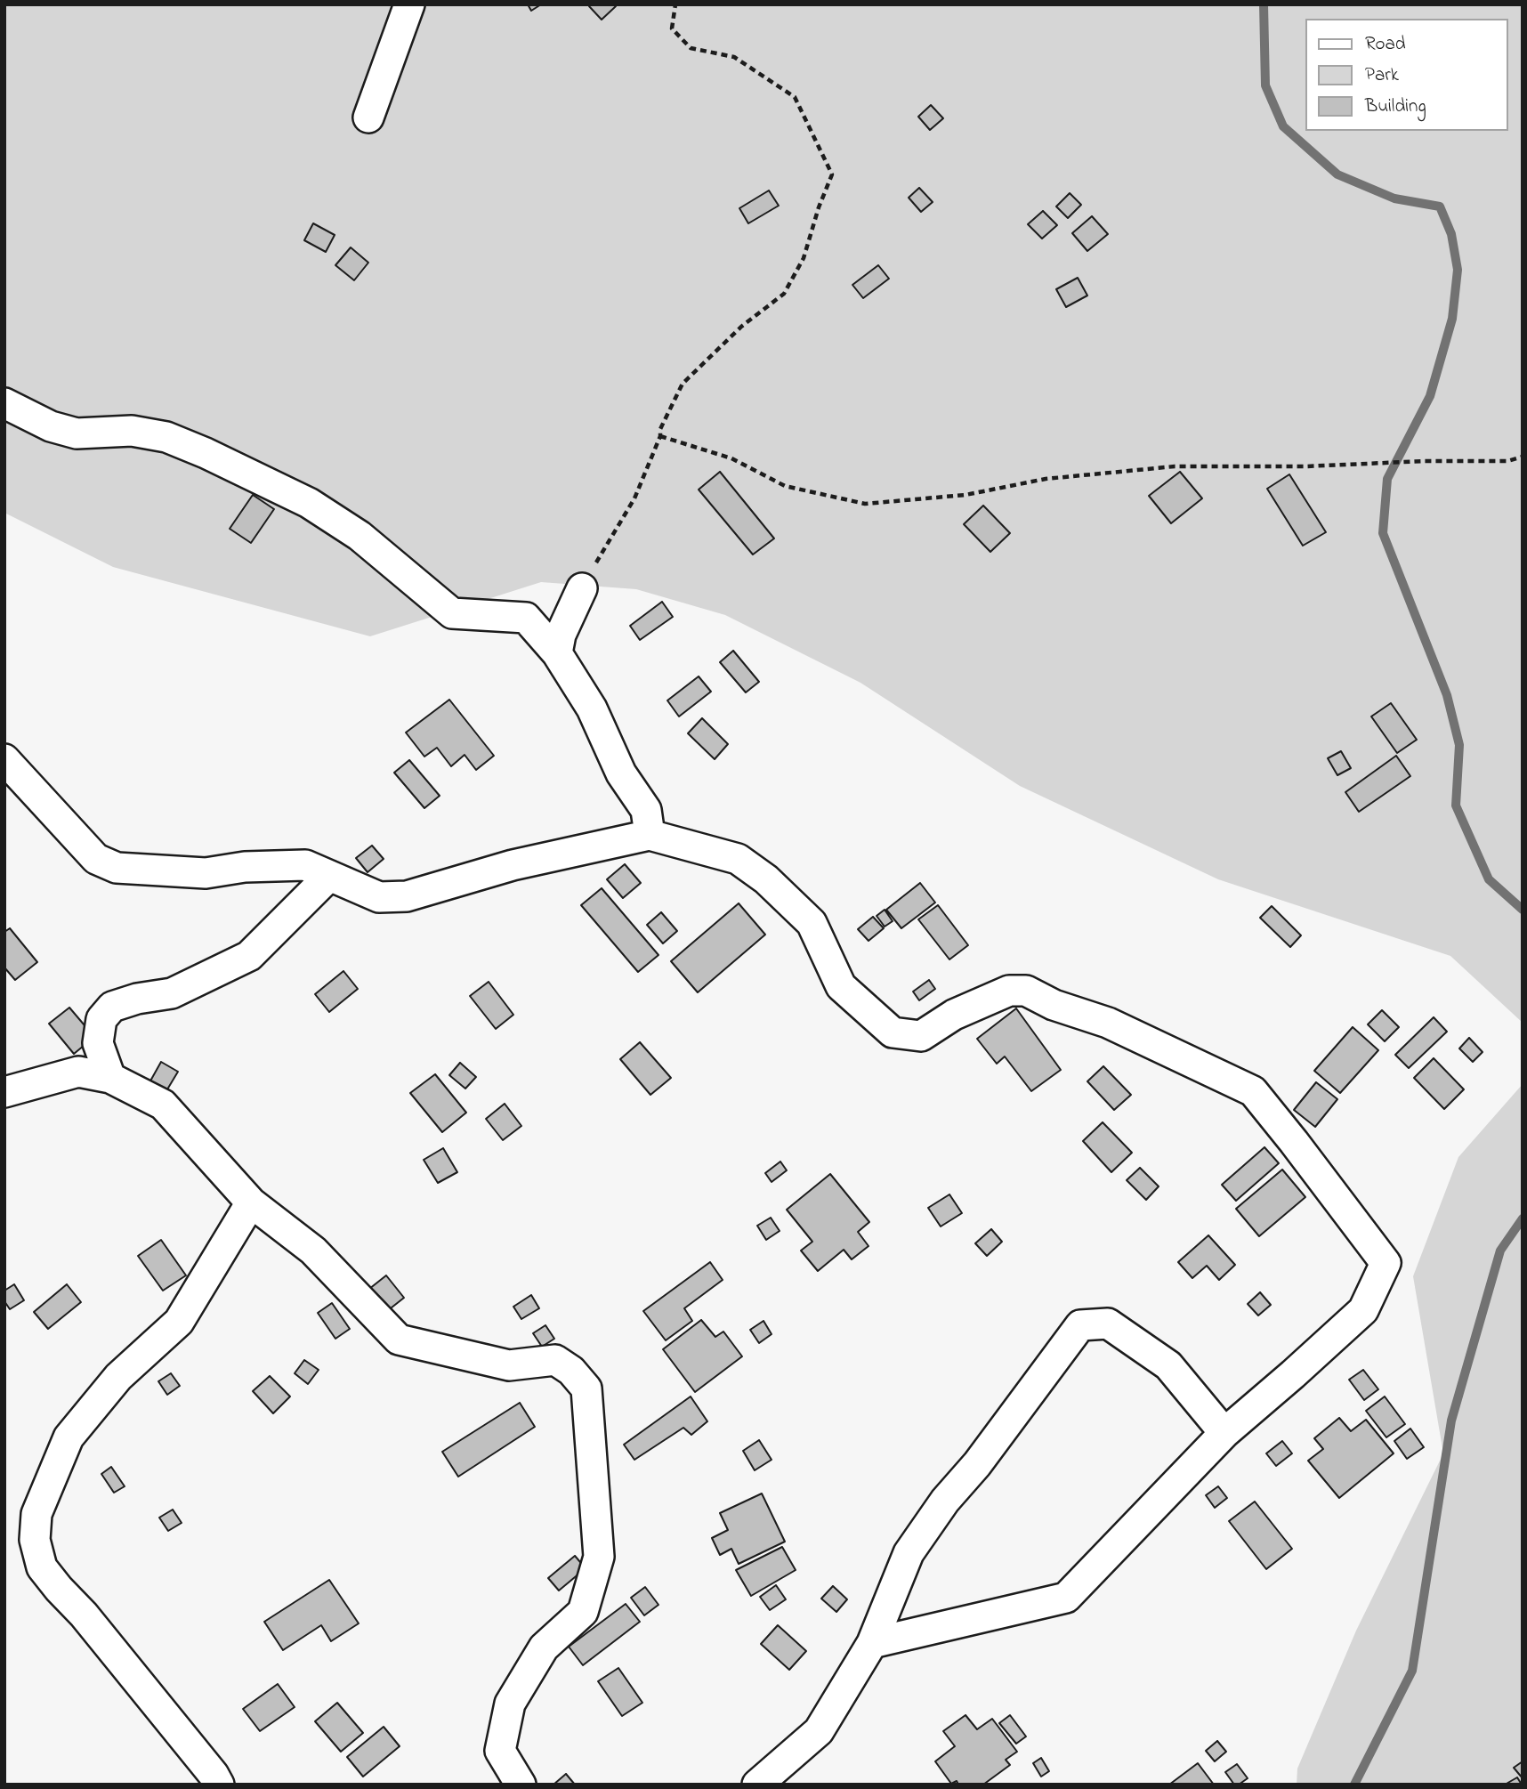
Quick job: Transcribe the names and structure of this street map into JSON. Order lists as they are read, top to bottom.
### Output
{
  "legend": ["Road", "Park", "Building"]
}
